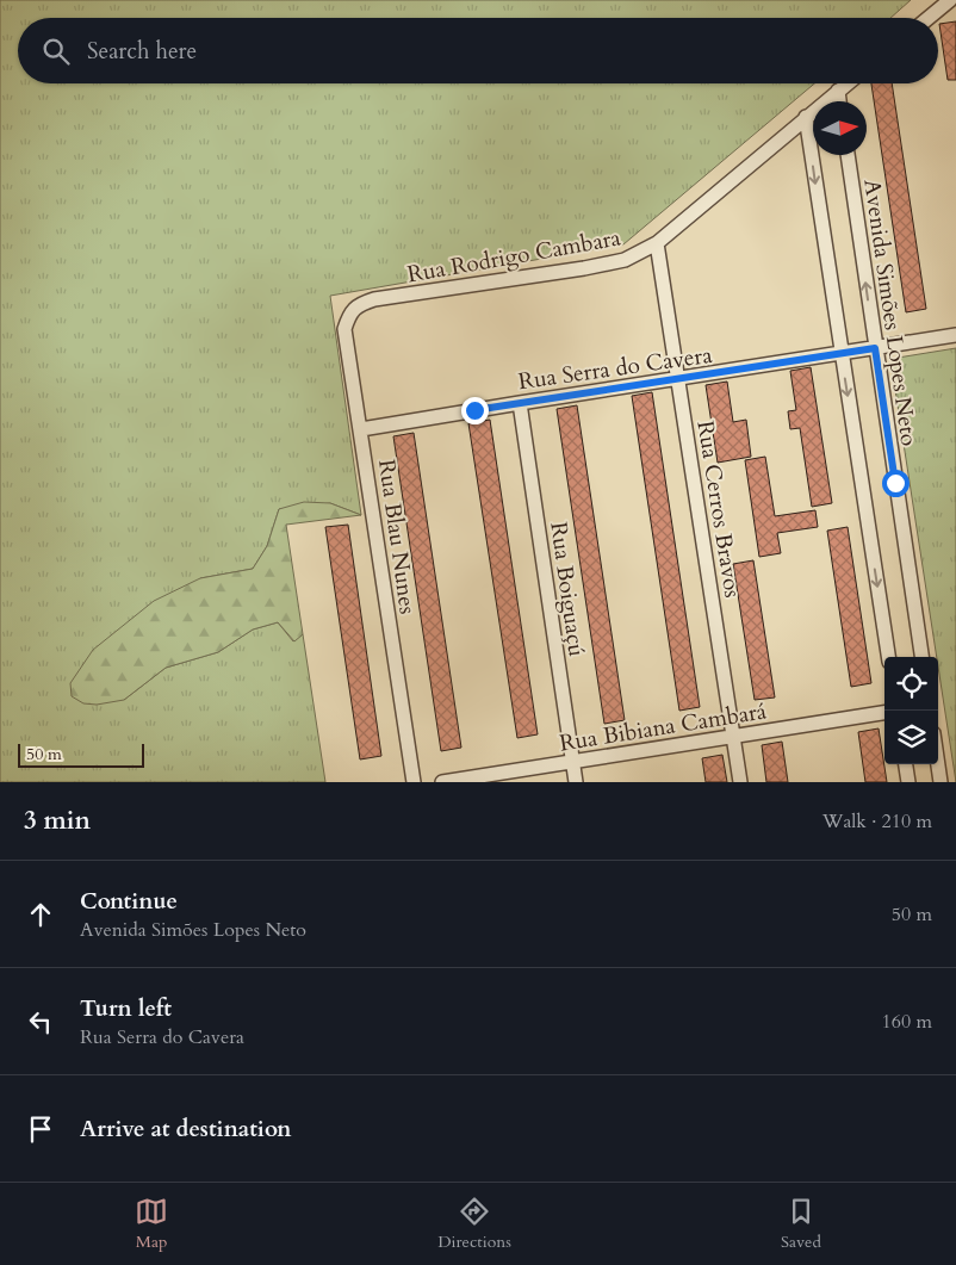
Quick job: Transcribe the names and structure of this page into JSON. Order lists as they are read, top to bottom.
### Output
{
  "streets": {
    "street": [
      "Rua Rodrigo Cambara",
      "Avenida Simões Lopes Neto",
      "Rua Serra do Cavera",
      "Rua Cerros Bravos",
      "Rua Blau Nunes",
      "Rua Boiguaçú",
      "Rua Bibiana Cambará"
    ]
  },
  "crossings": [
    ["Rua Rodrigo Cambara", "Rua Cerros Bravos"],
    ["Rua Rodrigo Cambara", "Rua Blau Nunes"],
    ["Avenida Simões Lopes Neto", "Rua Serra do Cavera"],
    ["Rua Serra do Cavera", "Rua Cerros Bravos"],
    ["Rua Serra do Cavera", "Rua Blau Nunes"],
    ["Rua Serra do Cavera", "Rua Boiguaçú"],
    ["Rua Cerros Bravos", "Rua Bibiana Cambará"],
    ["Rua Boiguaçú", "Rua Bibiana Cambará"]
  ],
  "scale_bar": "50 m",
  "north": "right",
  "page": {
    "search": "Search here",
    "scale": "50 m",
    "heading": ["3 min", "Walk · 210 m"],
    "list": [
      ["Continue", "Avenida Simões Lopes Neto", "50 m"],
      ["Turn left", "Rua Serra do Cavera", "160 m"],
      "Arrive at destination"
    ],
    "nav": ["Map", "Directions", "Saved"]
  }
}
